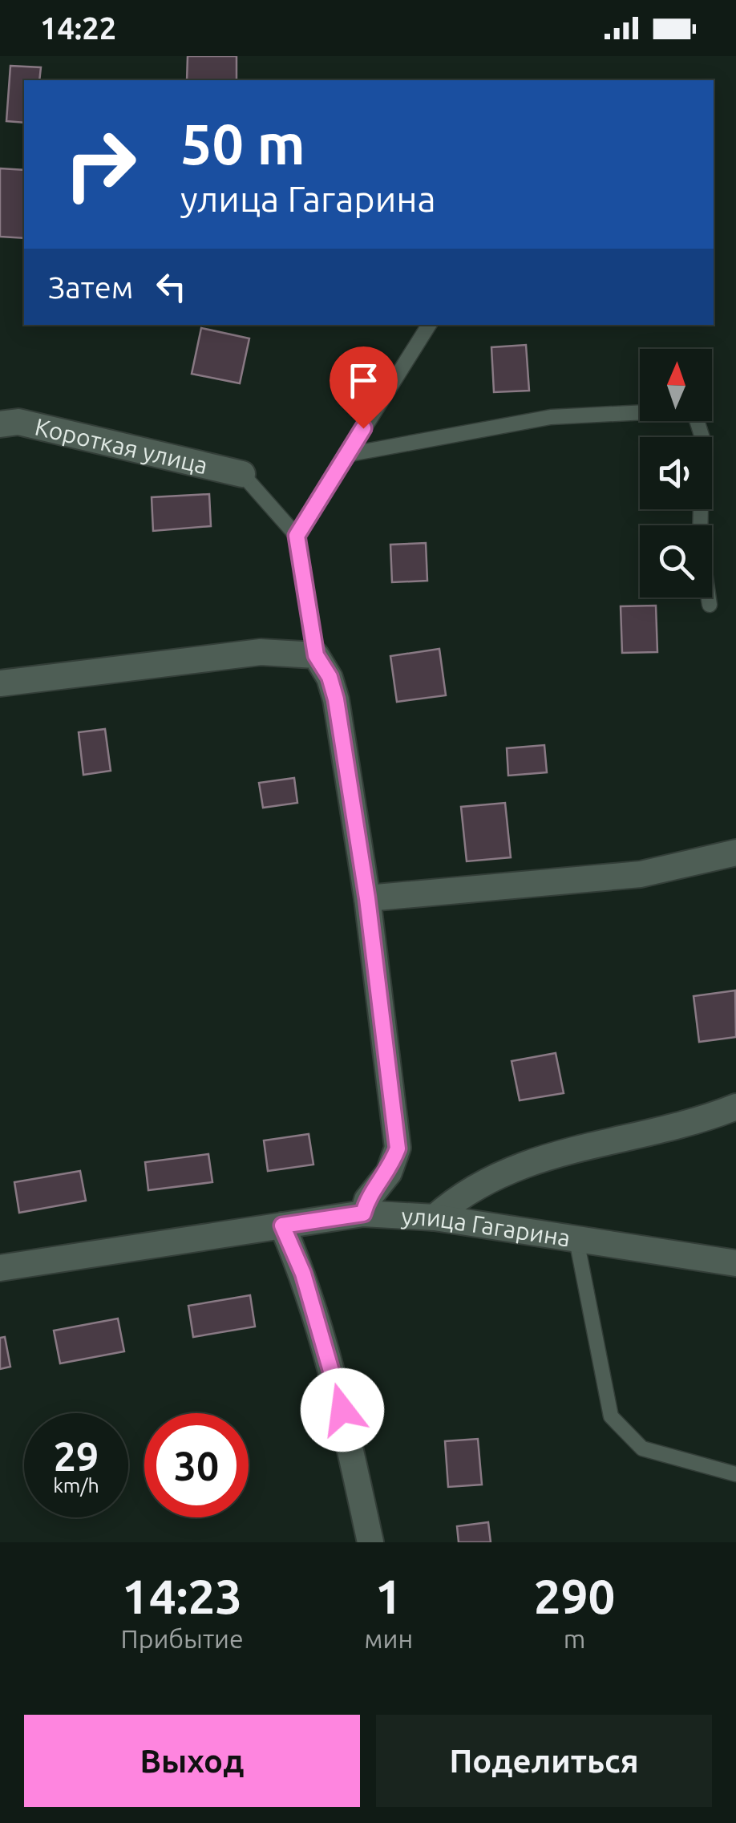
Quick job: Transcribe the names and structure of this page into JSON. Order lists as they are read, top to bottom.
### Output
{
  "streets": {
    "street": ["Короткая улица", "улица Гагарина"]
  },
  "north": "top",
  "page": {
    "status": "14:22",
    "turn": ["50 m", "улица Гагарина"],
    "then": "Затем",
    "speed": "29 km/h",
    "limit": "30",
    "eta": [
      "14:23",
      "Прибытие",
      "1",
      "мин",
      "290",
      "m"
    ],
    "buttons": ["Выход", "Поделиться"]
  }
}
